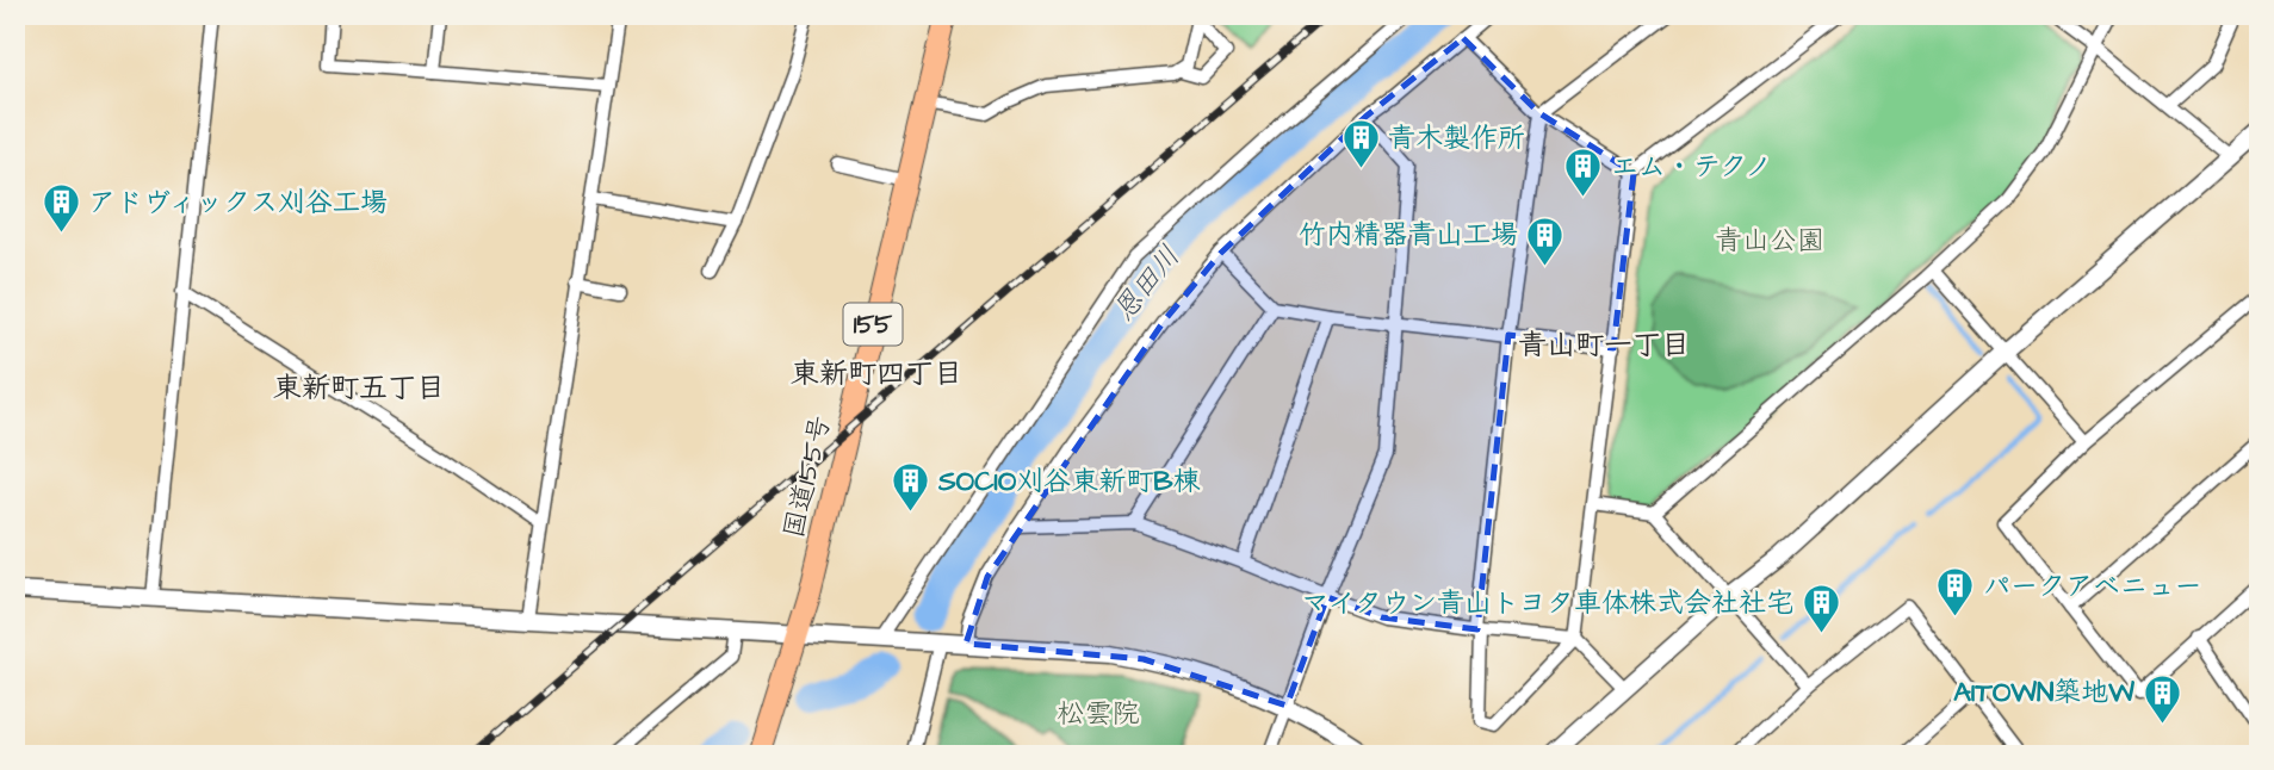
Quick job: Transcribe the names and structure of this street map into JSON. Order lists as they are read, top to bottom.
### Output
{
  "streets": {
    "highway": ["155", "国道155号"]
  },
  "districts": ["青山町一丁目", "東新町四丁目", "東新町五丁目"],
  "water": ["恩田川"],
  "parks": ["青山公園", "松雲院"],
  "places": {
    "building": [
      "青木製作所",
      "エム・テクノ",
      "アドヴィックス刈谷工場",
      "竹内精器青山工場",
      "SOCIO刈谷東新町B棟",
      "パークアベニュー",
      "マイタウン青山トヨタ車体株式会社社宅",
      "AITOWN築地W"
    ]
  }
}
